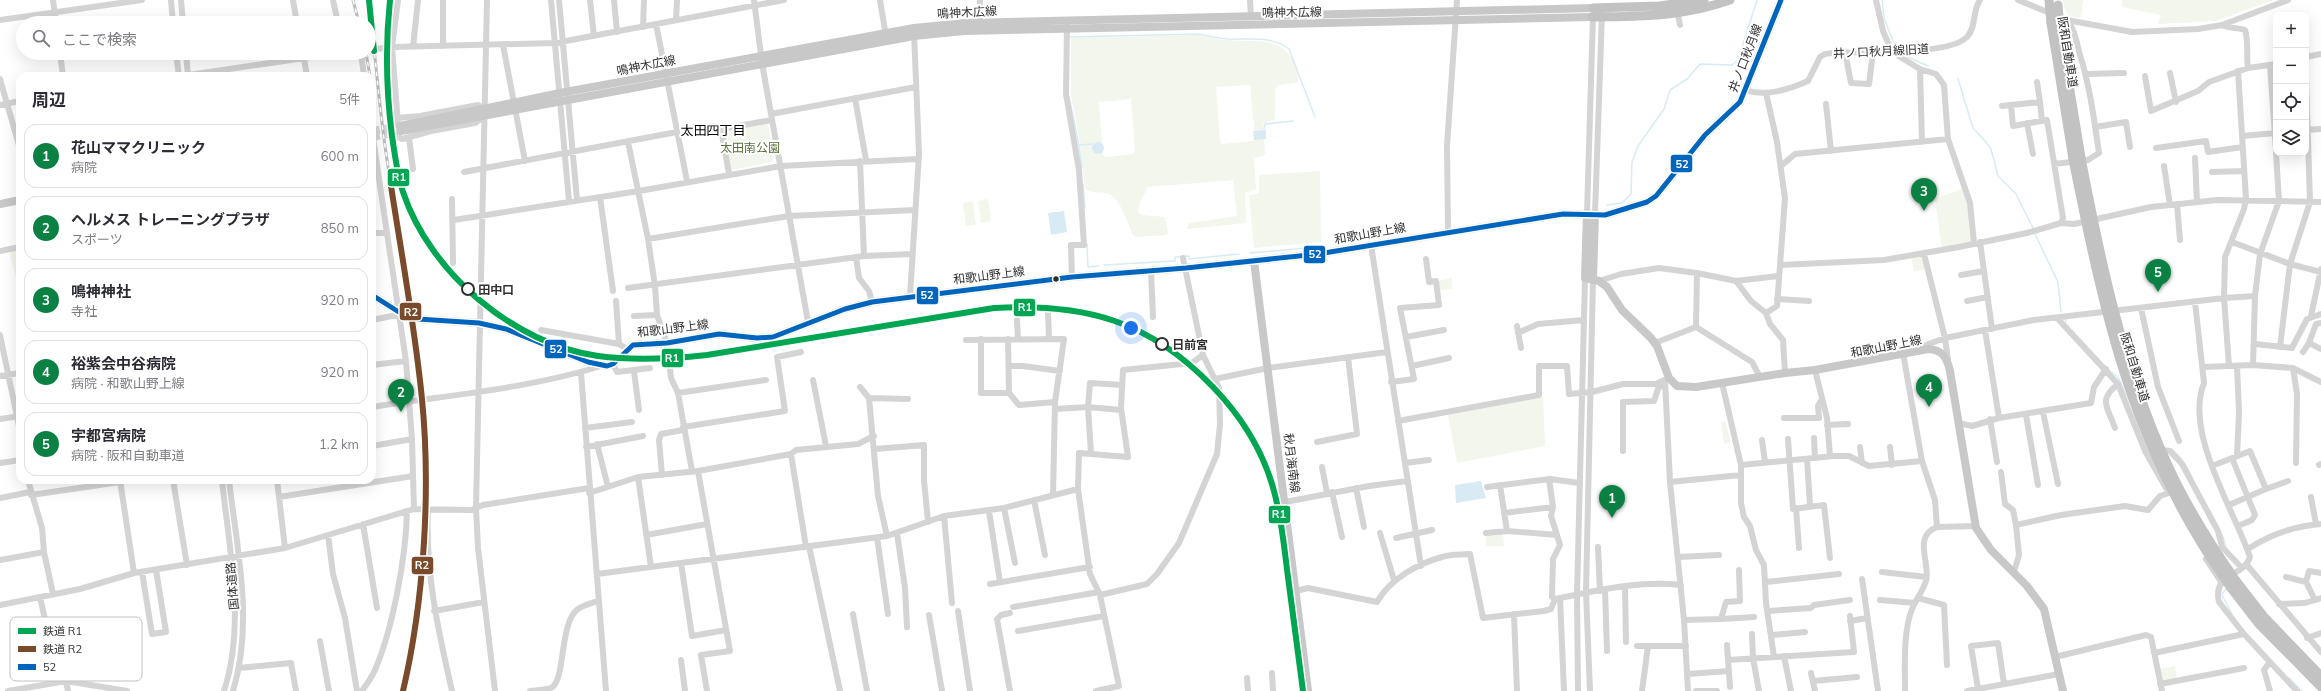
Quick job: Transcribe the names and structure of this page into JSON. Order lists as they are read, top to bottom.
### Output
{
  "streets": {
    "highway": ["阪和自動車道"],
    "main road": [
      "鳴神木広線",
      "井ノ口秋月線",
      "和歌山野上線",
      "秋月海南線"
    ],
    "street": ["井ノ口秋月線旧道", "国体道路"]
  },
  "crossings": [
    ["井ノ口秋月線旧道", "井ノ口秋月線"],
    ["井ノ口秋月線", "和歌山野上線"],
    ["和歌山野上線", "秋月海南線"]
  ],
  "districts": ["太田四丁目"],
  "parks": ["太田南公園"],
  "places": ["田中口", "日前宮"],
  "lines": ["rail line R1", "transit line 52", "rail line R2"],
  "legend": ["鉄道 R1", "鉄道 R2", "52"],
  "page": {
    "map_buttons": ["+", "−"],
    "search": "ここで検索",
    "heading": ["周辺", "5件"],
    "list": [
      {
        "mark": "1",
        "name": "花山ママクリニック",
        "note": "病院",
        "value": "600 m"
      },
      {
        "mark": "2",
        "name": "ヘルメス トレーニングプラザ",
        "note": "スポーツ",
        "value": "850 m"
      },
      {
        "mark": "3",
        "name": "鳴神神社",
        "note": "寺社",
        "value": "920 m"
      },
      {
        "mark": "4",
        "name": "裕紫会中谷病院",
        "note": "病院 · 和歌山野上線",
        "value": "920 m"
      },
      {
        "mark": "5",
        "name": "宇都宮病院",
        "note": "病院 · 阪和自動車道",
        "value": "1.2 km"
      }
    ],
    "pins": [
      "3",
      "5",
      "4",
      "2",
      "1"
    ]
  }
}
